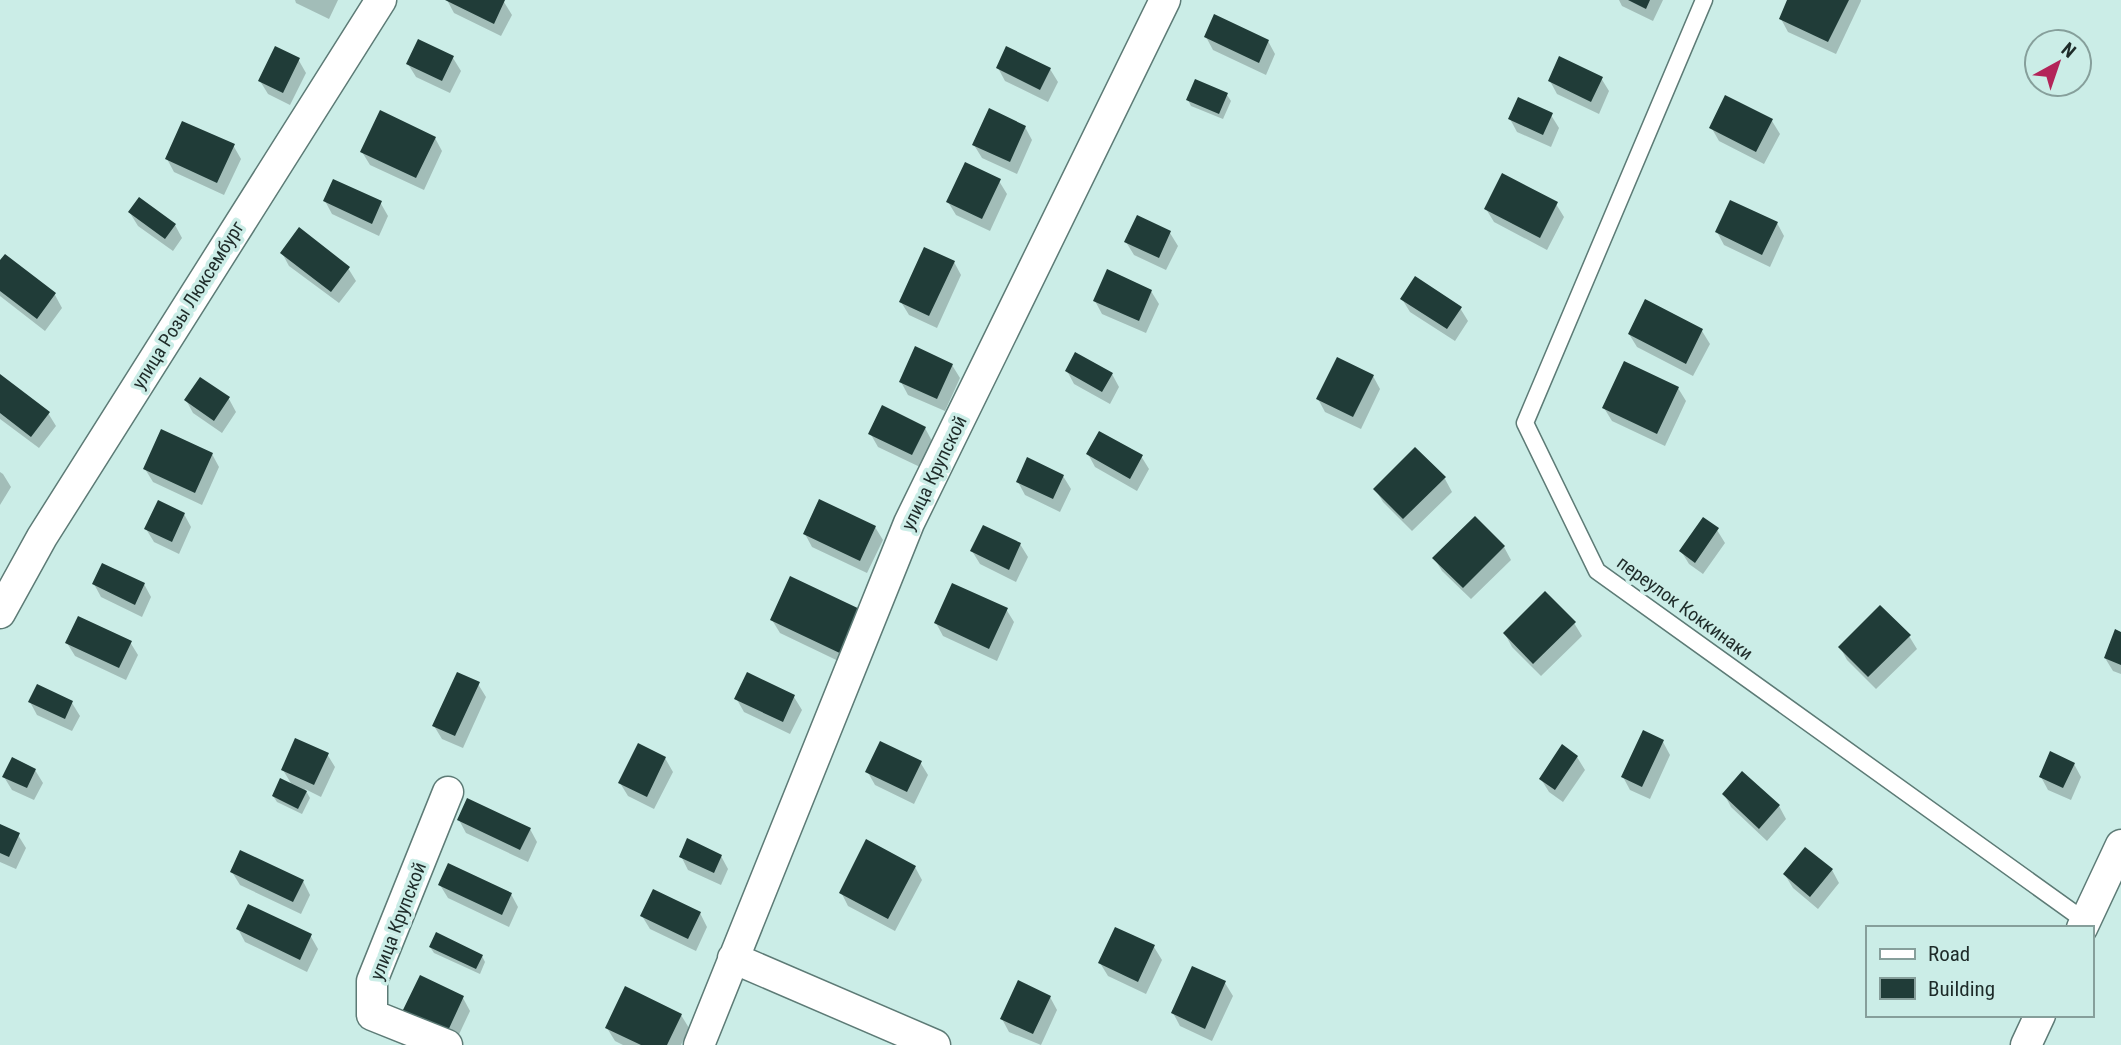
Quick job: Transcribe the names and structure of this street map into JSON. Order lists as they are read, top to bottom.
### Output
{
  "streets": {
    "street": ["улица Розы Люксембург", "улица Крупской"],
    "lane": ["переулок Коккинаки"]
  },
  "legend": ["Road", "Building"],
  "north": "top right"
}
